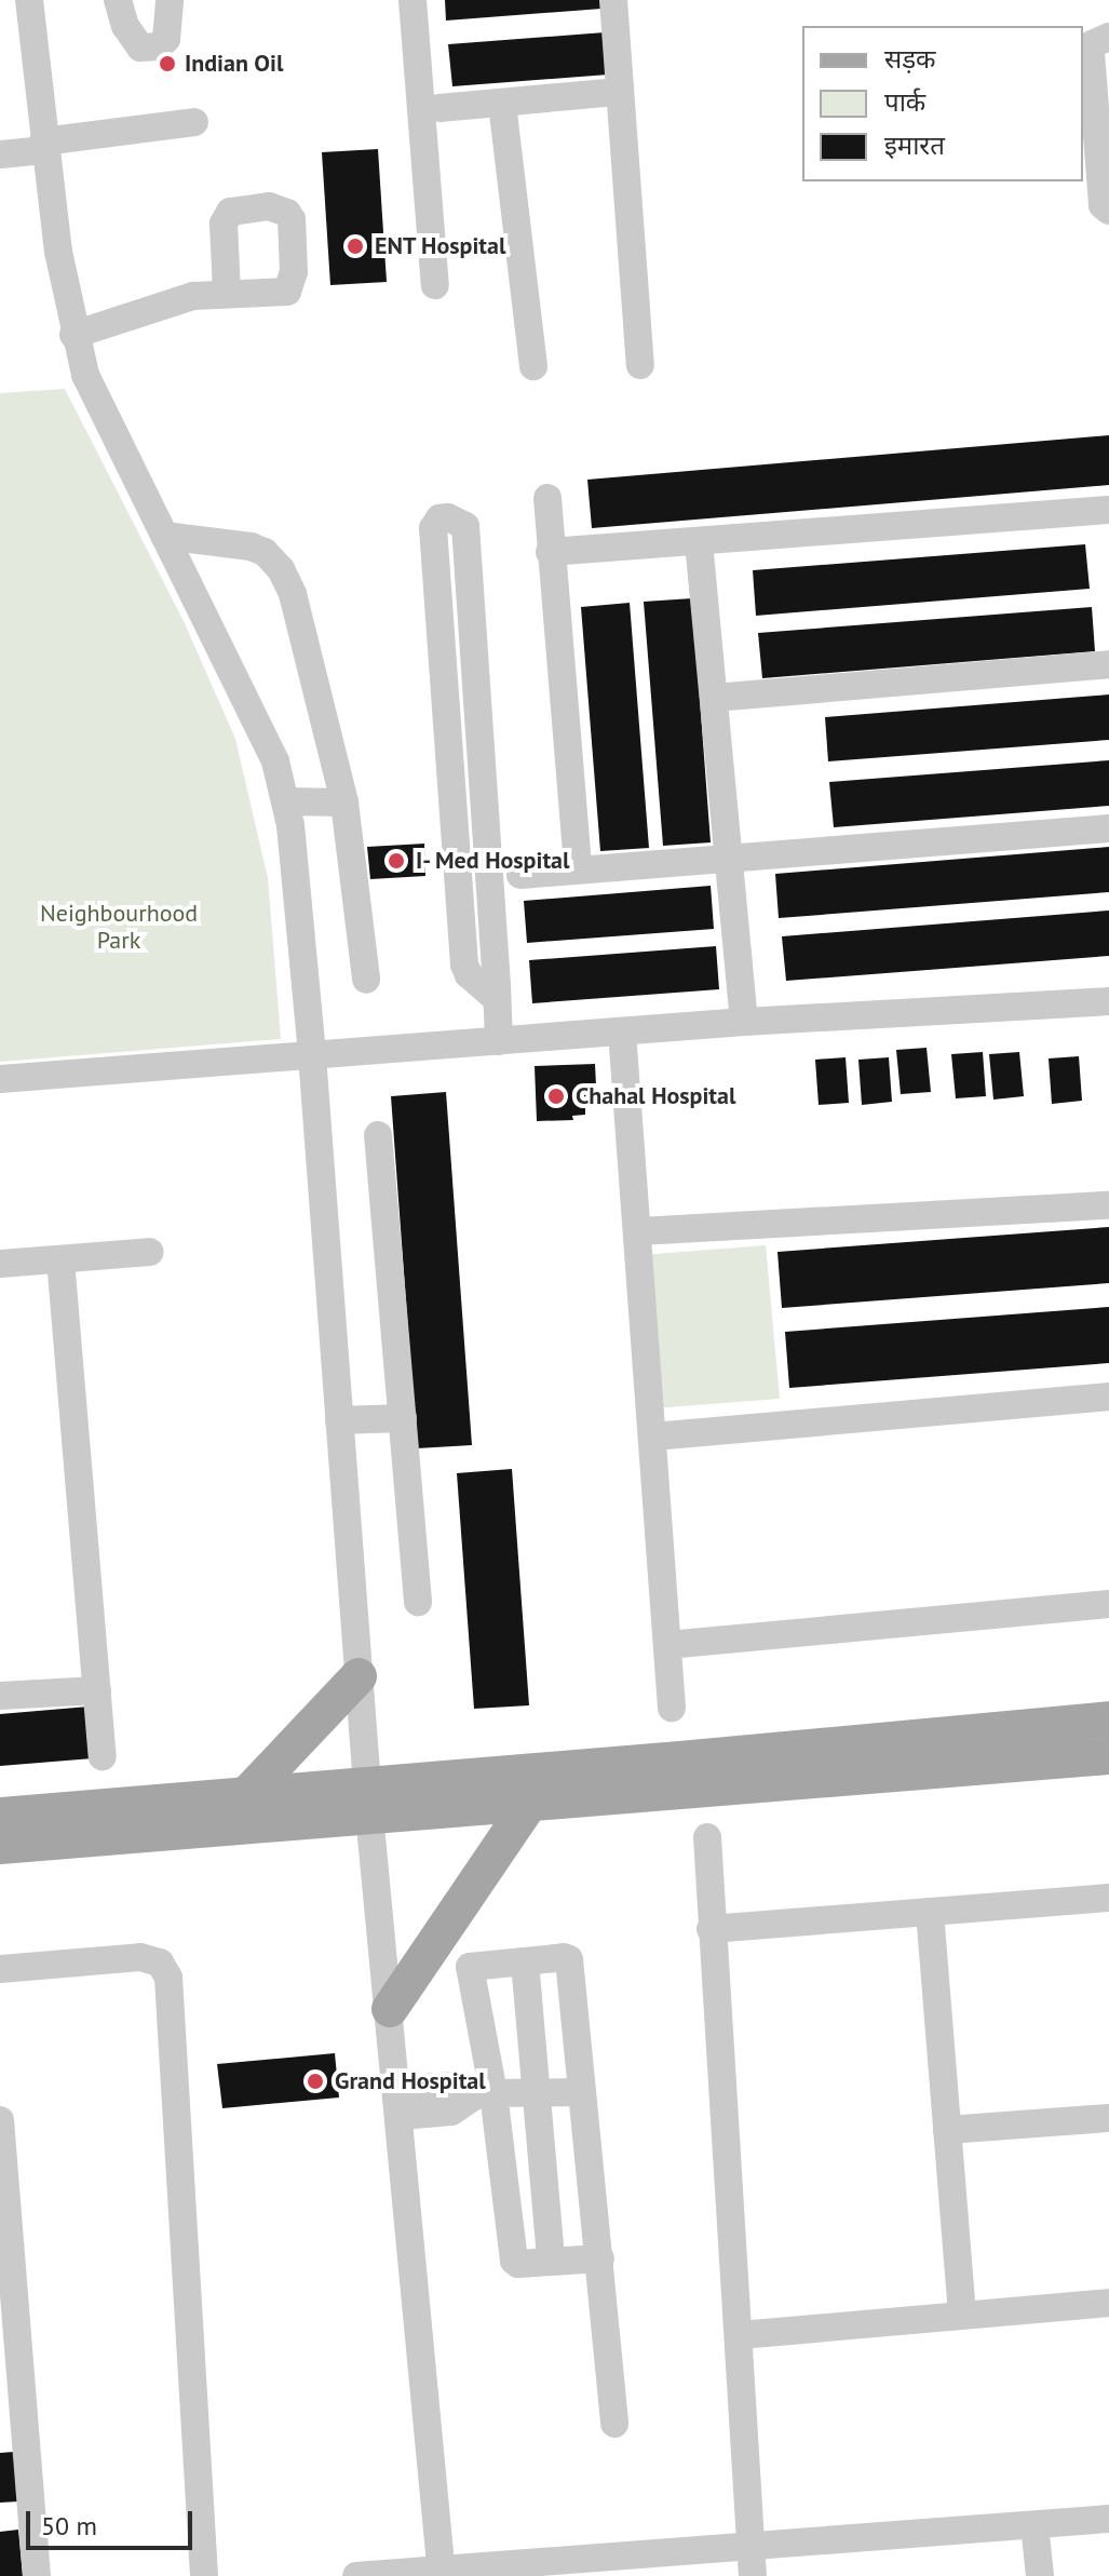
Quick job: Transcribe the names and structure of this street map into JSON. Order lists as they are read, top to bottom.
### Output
{
  "parks": ["Neighbourhood Park"],
  "places": [
    "Indian Oil",
    "ENT Hospital",
    "I- Med Hospital",
    "Chahal Hospital",
    "Grand Hospital"
  ],
  "legend": ["सड़क", "पार्क", "इमारत"],
  "scale_bar": "50 m"
}
